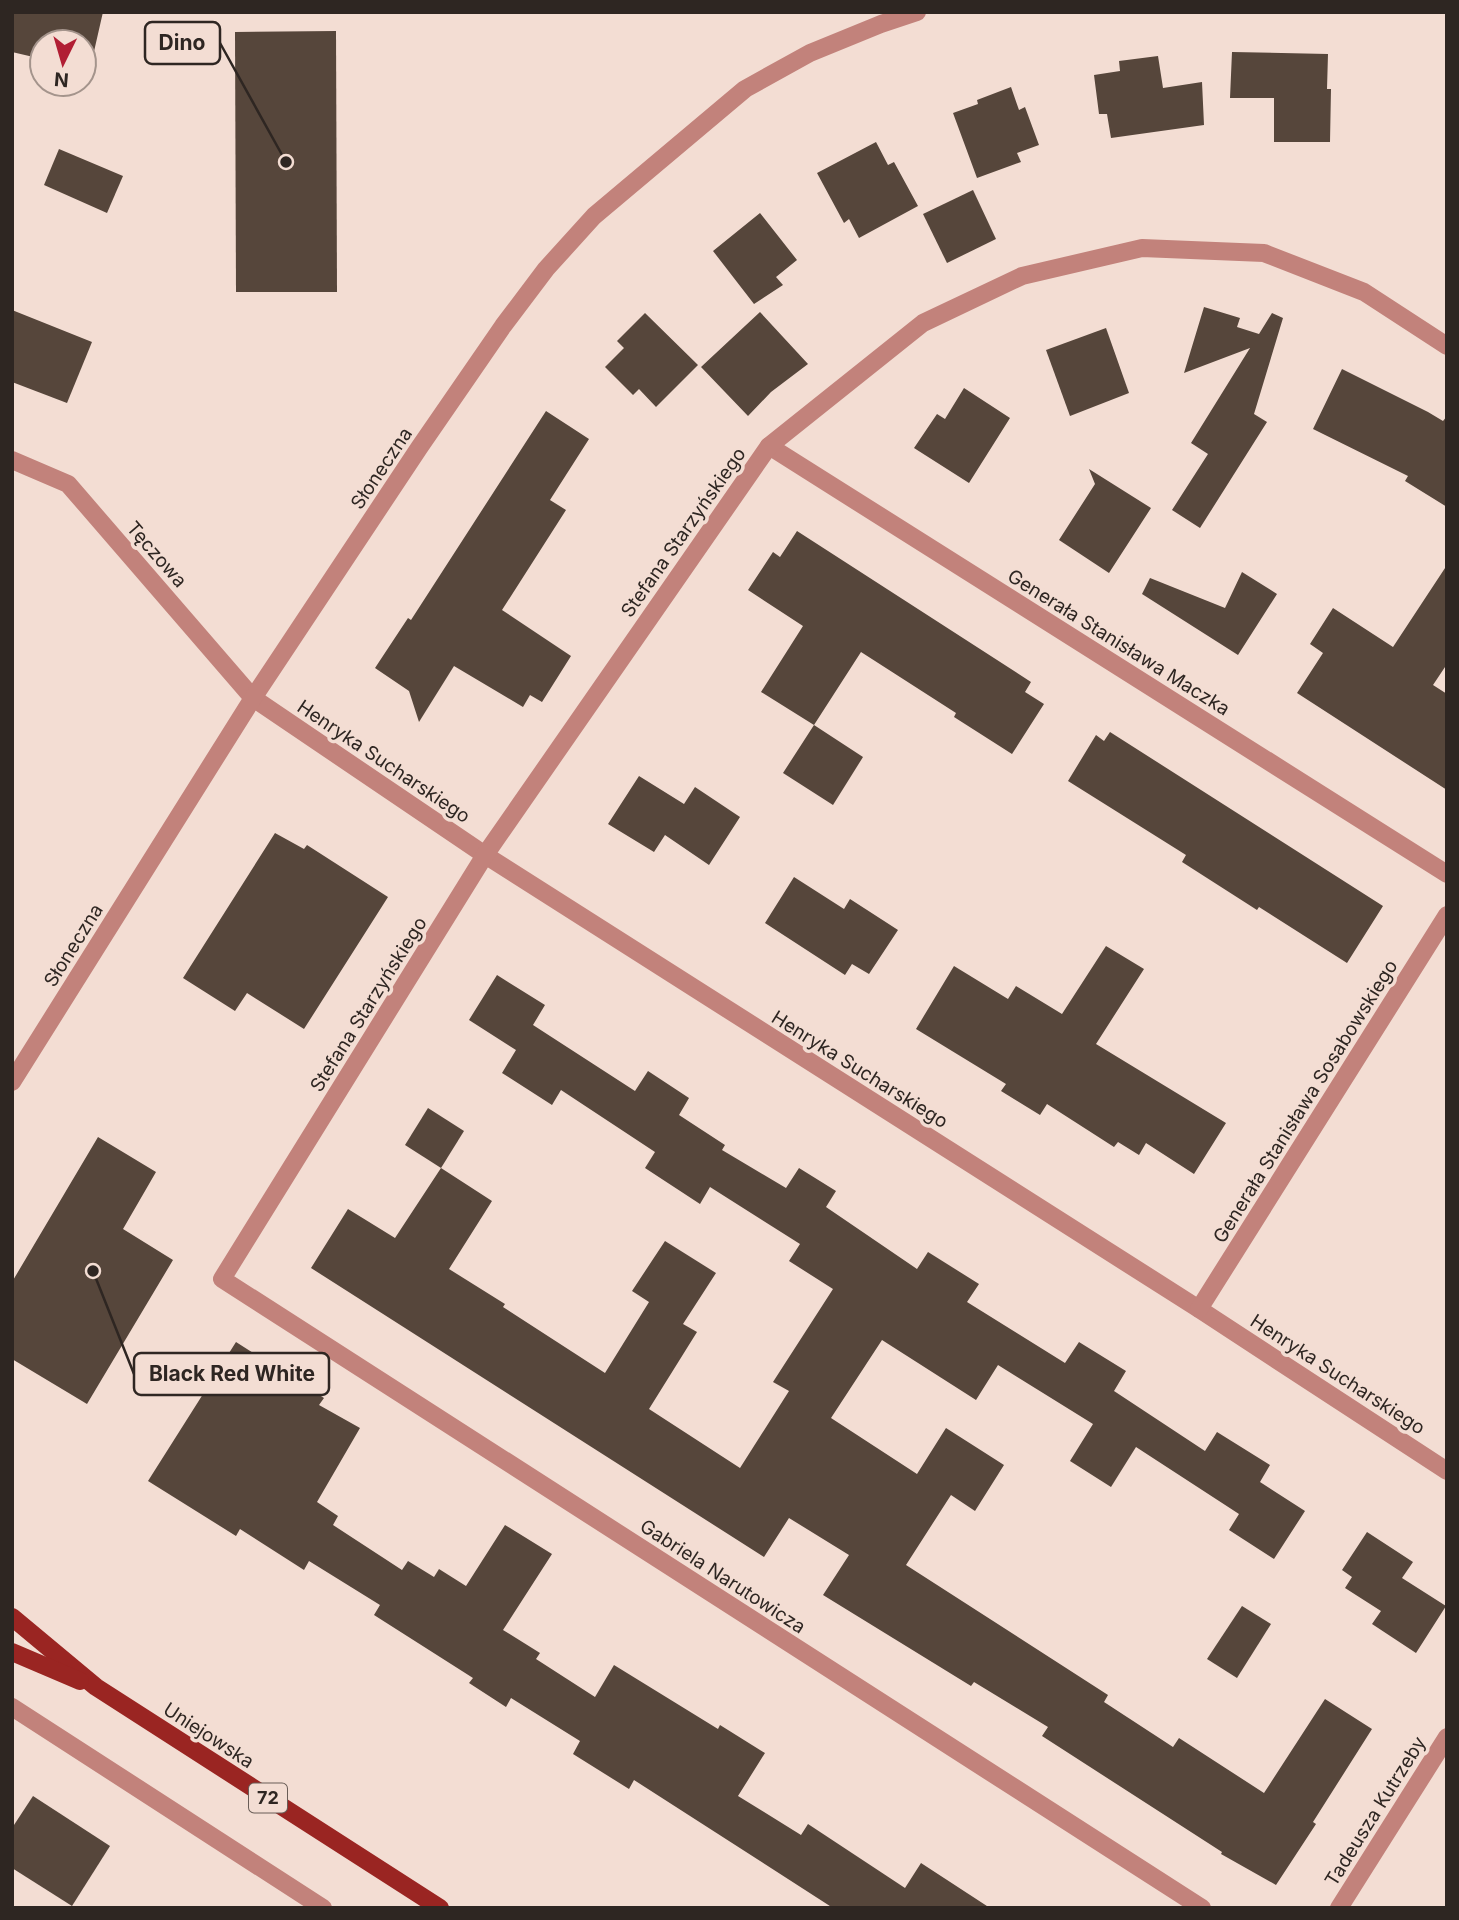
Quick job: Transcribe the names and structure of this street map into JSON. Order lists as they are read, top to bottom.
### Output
{
  "streets": {
    "main road": ["Uniejowska", "72"],
    "street": [
      "Słoneczna",
      "Stefana Starzyńskiego",
      "Tęczowa",
      "Generała Stanisława Maczka",
      "Henryka Sucharskiego",
      "Generała Stanisława Sosabowskiego",
      "Gabriela Narutowicza",
      "Tadeusza Kutrzeby"
    ]
  },
  "crossings": [
    ["Słoneczna", "Tęczowa"],
    ["Słoneczna", "Henryka Sucharskiego"],
    ["Stefana Starzyńskiego", "Generała Stanisława Maczka"],
    ["Stefana Starzyńskiego", "Henryka Sucharskiego"],
    ["Stefana Starzyńskiego", "Gabriela Narutowicza"],
    ["Tęczowa", "Henryka Sucharskiego"],
    ["Henryka Sucharskiego", "Generała Stanisława Sosabowskiego"]
  ],
  "places": ["Dino", "Black Red White"],
  "north": "bottom"
}
